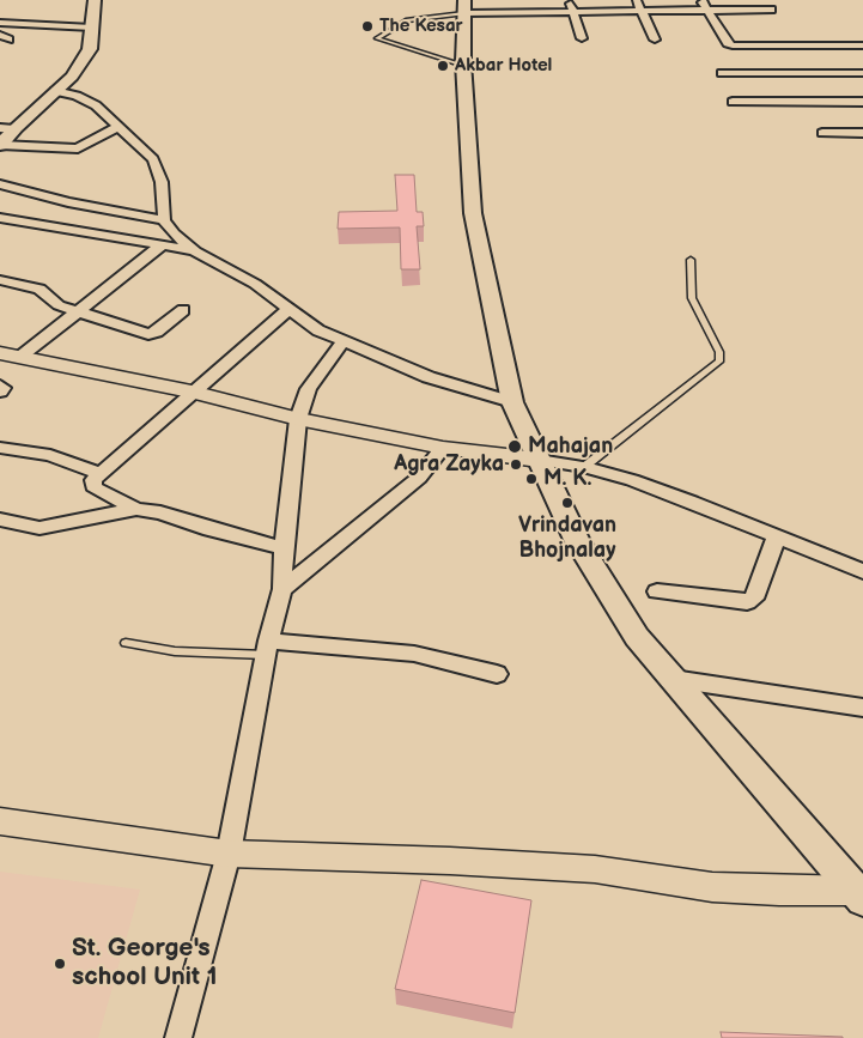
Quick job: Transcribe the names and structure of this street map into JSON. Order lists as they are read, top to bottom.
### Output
{
  "places": [
    "The Kesar",
    "Akbar Hotel",
    "Mahajan",
    "Agra Zayka",
    "M. K.",
    "Vrindavan Bhojnalay",
    "St. George's school Unit 1"
  ]
}
